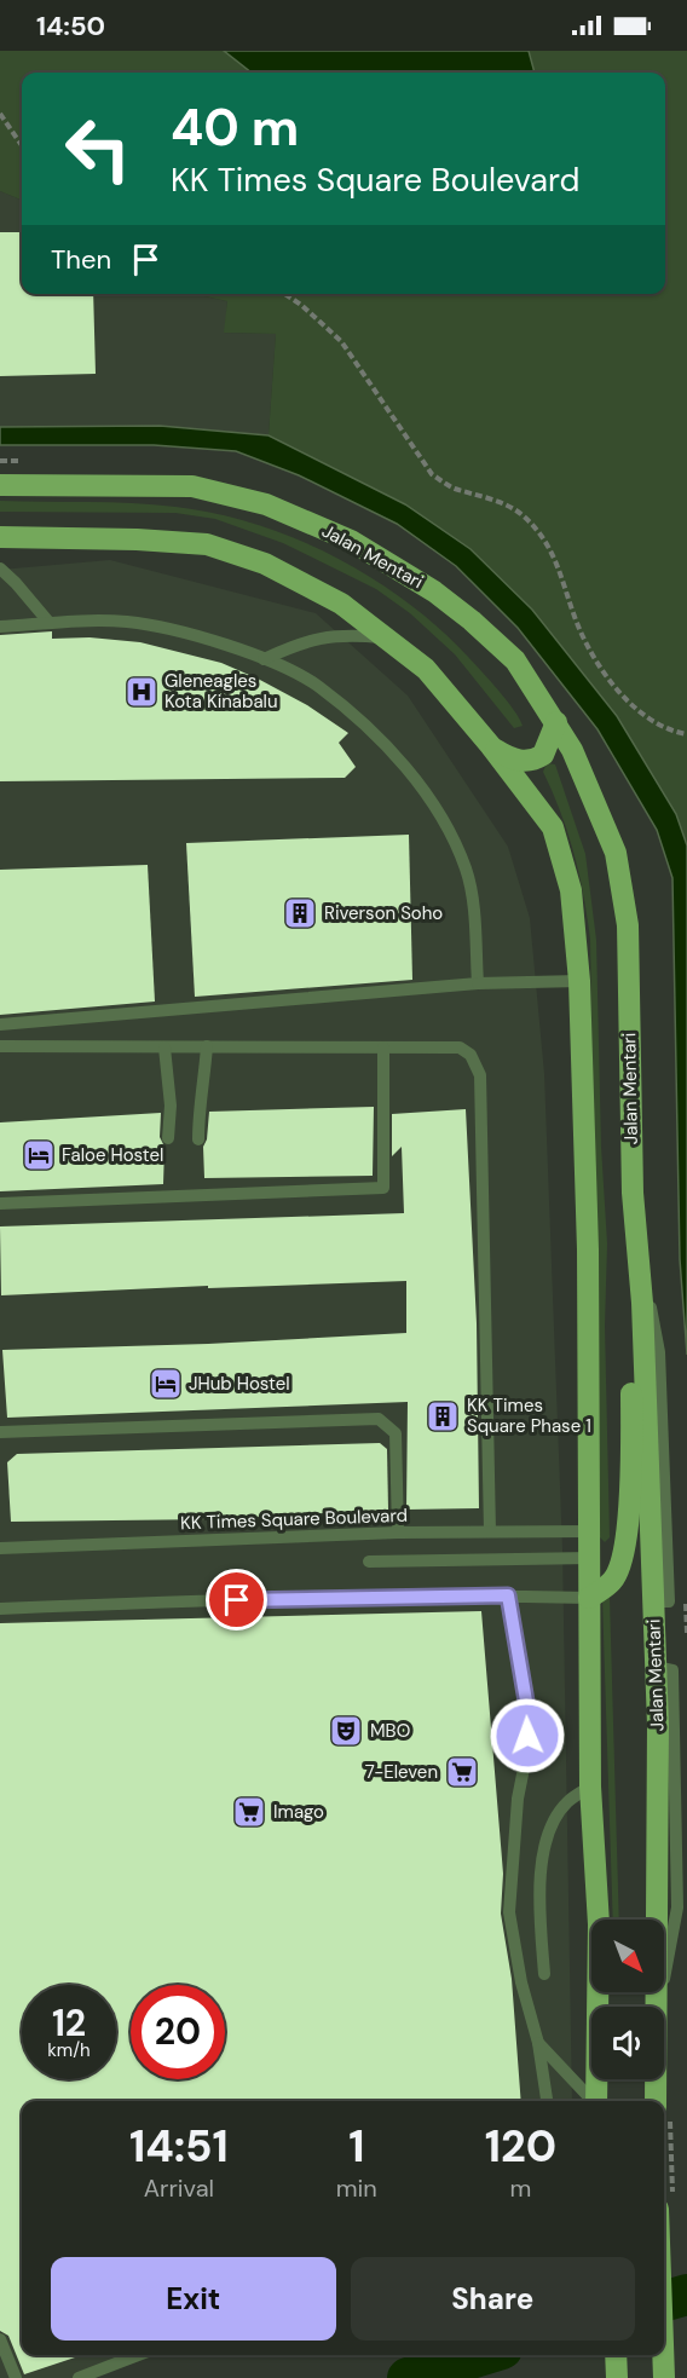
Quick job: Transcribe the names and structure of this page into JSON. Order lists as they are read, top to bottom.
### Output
{
  "streets": {
    "main road": ["Jalan Mentari"],
    "lane": ["KK Times Square Boulevard"]
  },
  "places": {
    "hospital": ["Gleneagles Kota Kinabalu"],
    "building": ["Riverson Soho", "KK Times Square Phase 1"],
    "hotel": ["Faloe Hostel", "JHub Hostel"],
    "theatre": ["MBO"],
    "supermarket": ["7-Eleven", "Imago"]
  },
  "north": "bottom right",
  "page": {
    "status": "14:50",
    "turn": ["40 m", "KK Times Square Boulevard"],
    "then": "Then",
    "speed": "12 km/h",
    "limit": "20",
    "eta": [
      "14:51",
      "Arrival",
      "1",
      "min",
      "120",
      "m"
    ],
    "buttons": ["Exit", "Share"]
  }
}
